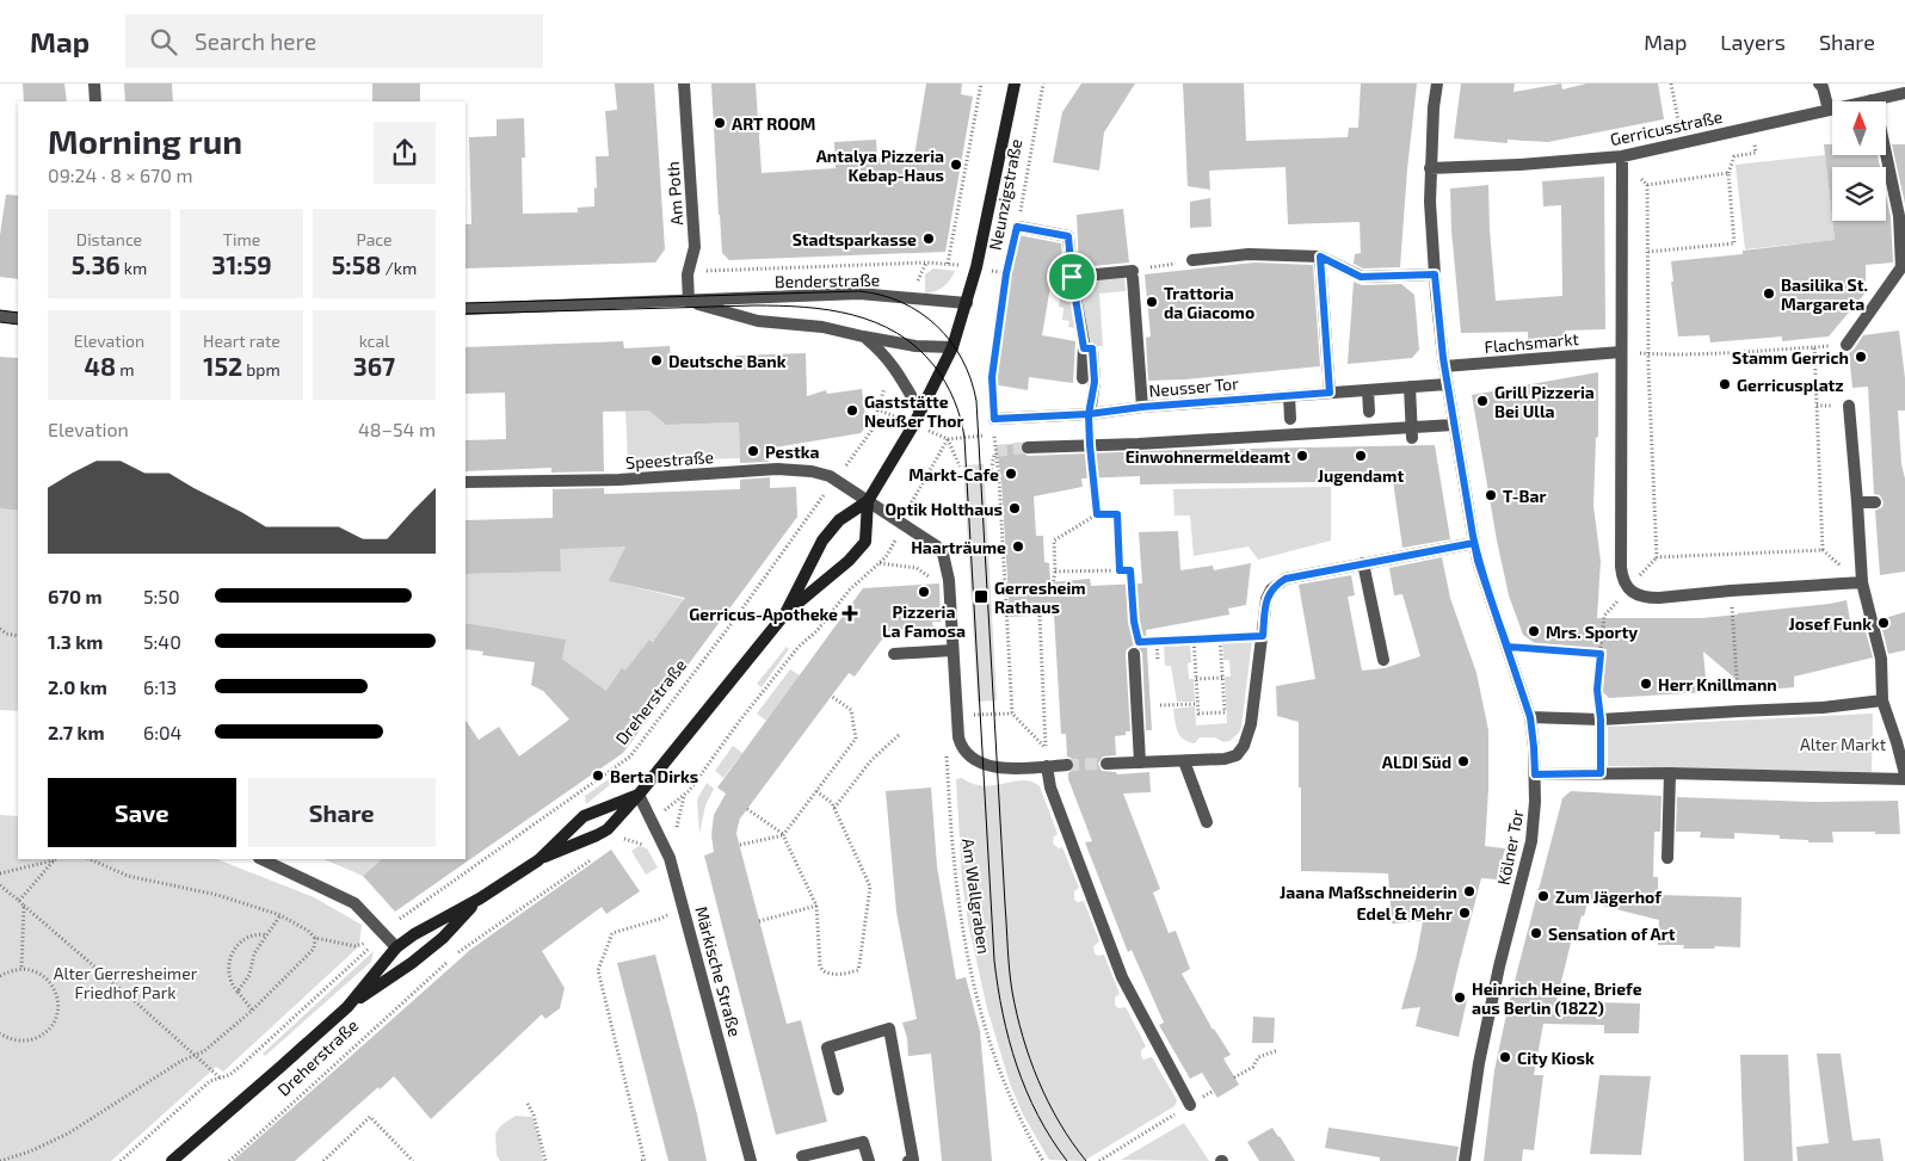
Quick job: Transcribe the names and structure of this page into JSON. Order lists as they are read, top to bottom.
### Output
{
  "streets": {
    "main road": ["Neunzigstraße", "Dreherstraße"],
    "street": [
      "Gerricusstraße",
      "Am Poth",
      "Benderstraße",
      "Flachsmarkt",
      "Neusser Tor",
      "Speestraße",
      "Kölner Tor",
      "Märkische Straße"
    ],
    "path": ["Am Wallgraben"]
  },
  "crossings": [
    ["Gerricusstraße", "Kölner Tor"],
    ["Am Poth", "Benderstraße"],
    ["Neunzigstraße", "Benderstraße"],
    ["Neunzigstraße", "Neusser Tor"],
    ["Neunzigstraße", "Dreherstraße"],
    ["Benderstraße", "Dreherstraße"],
    ["Flachsmarkt", "Kölner Tor"],
    ["Neusser Tor", "Kölner Tor"],
    ["Speestraße", "Dreherstraße"],
    ["Dreherstraße", "Märkische Straße"]
  ],
  "parks": ["Alter Markt", "Alter Gerresheimer Friedhof Park"],
  "places": {
    "other": [
      "ART ROOM",
      "Antalya Pizzeria Kebap-Haus",
      "Stadtsparkasse",
      "Basilika St. Margareta",
      "Trattoria da Giacomo",
      "Stamm Gerrich",
      "Deutsche Bank",
      "Gerricusplatz",
      "Grill Pizzeria Bei Ulla",
      "Gaststätte Neußer Thor",
      "Pestka",
      "Einwohnermeldeamt",
      "Jugendamt",
      "Markt-Cafe",
      "T-Bar",
      "Optik Holthaus",
      "Haarträume",
      "Pizzeria La Famosa",
      "Josef Funk",
      "Mrs. Sporty",
      "Herr Knillmann",
      "ALDI Süd",
      "Berta Dirks",
      "Jaana Maßschneiderin",
      "Zum Jägerhof",
      "Edel & Mehr",
      "Sensation of Art",
      "Heinrich Heine, Briefe aus Berlin (1822)",
      "City Kiosk"
    ],
    "transit": ["Gerresheim Rathaus"],
    "health": ["Gerricus-Apotheke"]
  },
  "north": "top",
  "page": {
    "header": "Map",
    "search": "Search here",
    "nav": ["Map", "Layers", "Share"],
    "heading": ["Morning run", "09:24 · 8 × 670 m"],
    "stats": [
      ["Distance", "5.36 km"],
      ["Time", "31:59"],
      ["Pace", "5:58 /km"],
      ["Elevation", "48 m"],
      ["Heart rate", "152 bpm"],
      ["kcal", "367"]
    ],
    "chart": ["Elevation", "48–54 m"],
    "list": [
      {
        "name": "670 m",
        "note": "5:50"
      },
      {
        "name": "1.3 km",
        "note": "5:40"
      },
      {
        "name": "2.0 km",
        "note": "6:13"
      },
      {
        "name": "2.7 km",
        "note": "6:04"
      }
    ],
    "buttons": ["Save", "Share"]
  }
}
